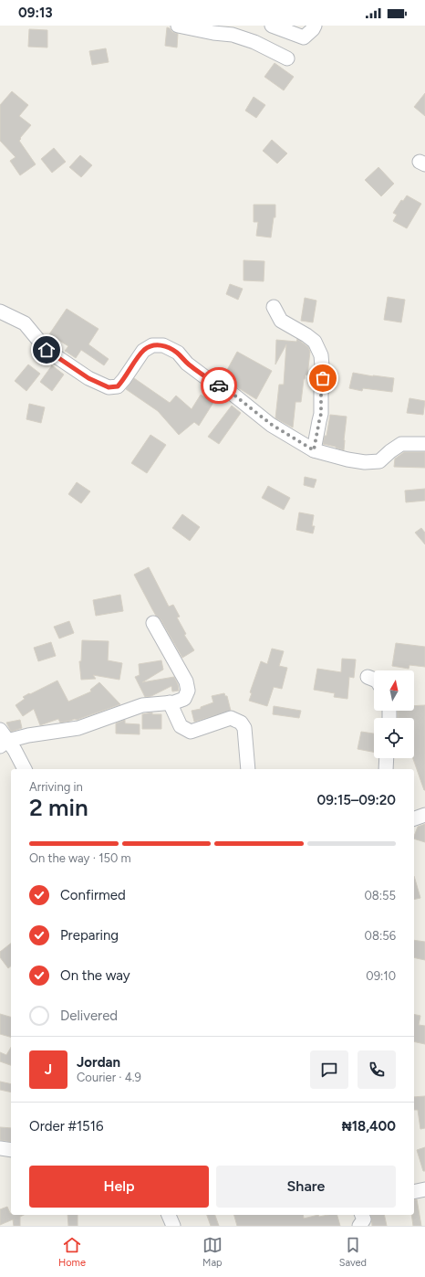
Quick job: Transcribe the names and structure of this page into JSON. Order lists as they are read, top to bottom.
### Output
{
  "north": "top",
  "page": {
    "status": "09:13",
    "heading": ["2 min", "Arriving in", "09:15–09:20"],
    "panel": [
      "Jordan",
      "Courier · 4.9",
      "Order #1516",
      "₦18,400"
    ],
    "bar": "On the way · 150 m",
    "list": [
      ["Confirmed", "08:55"],
      ["Preparing", "08:56"],
      ["On the way", "09:10"],
      "Delivered"
    ],
    "round": "J",
    "buttons": ["Help", "Share"],
    "tabs": ["Home", "Map", "Saved"]
  }
}
